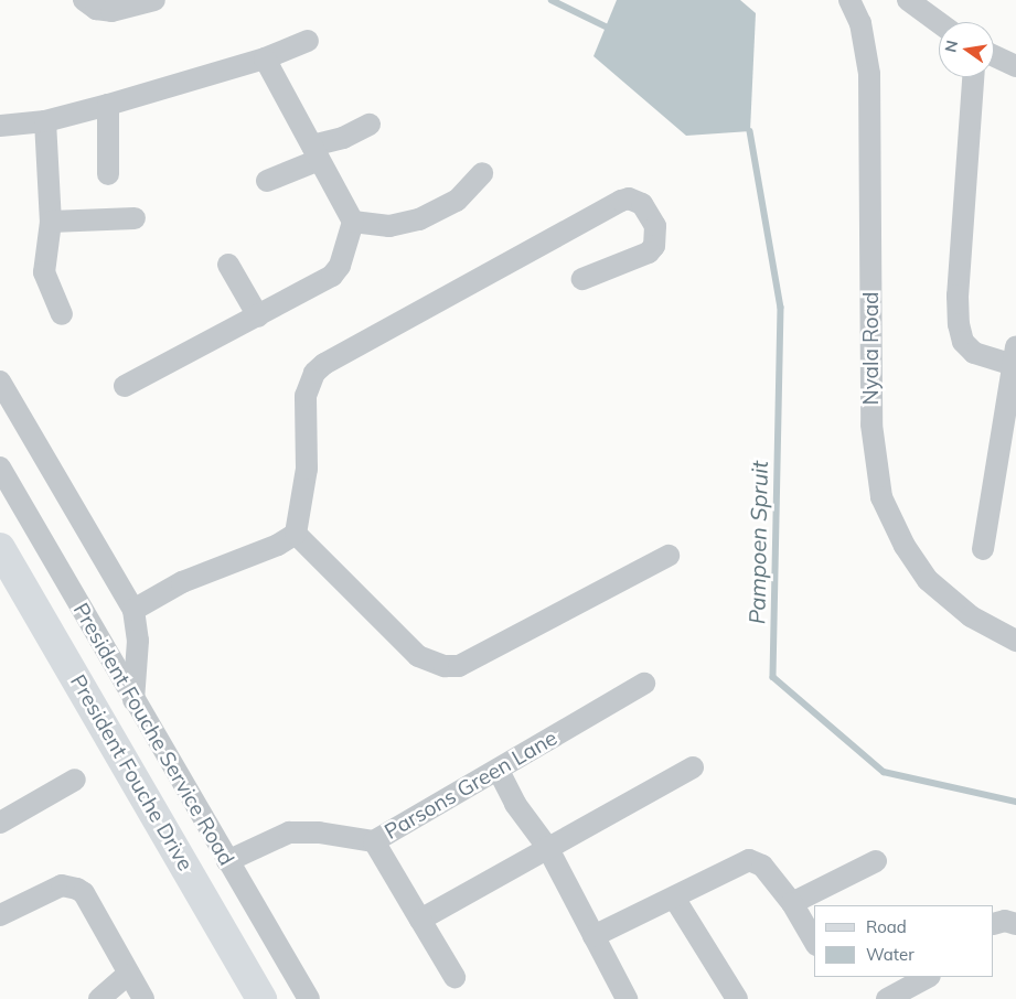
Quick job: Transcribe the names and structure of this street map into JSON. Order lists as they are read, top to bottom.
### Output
{
  "streets": {
    "street": [
      "Nyala Road",
      "President Fouche Service Road",
      "President Fouche Drive",
      "Parsons Green Lane"
    ]
  },
  "crossings": [
    ["President Fouche Service Road", "Parsons Green Lane"]
  ],
  "water": ["Pampoen Spruit"],
  "legend": ["Road", "Water"],
  "north": "left"
}
